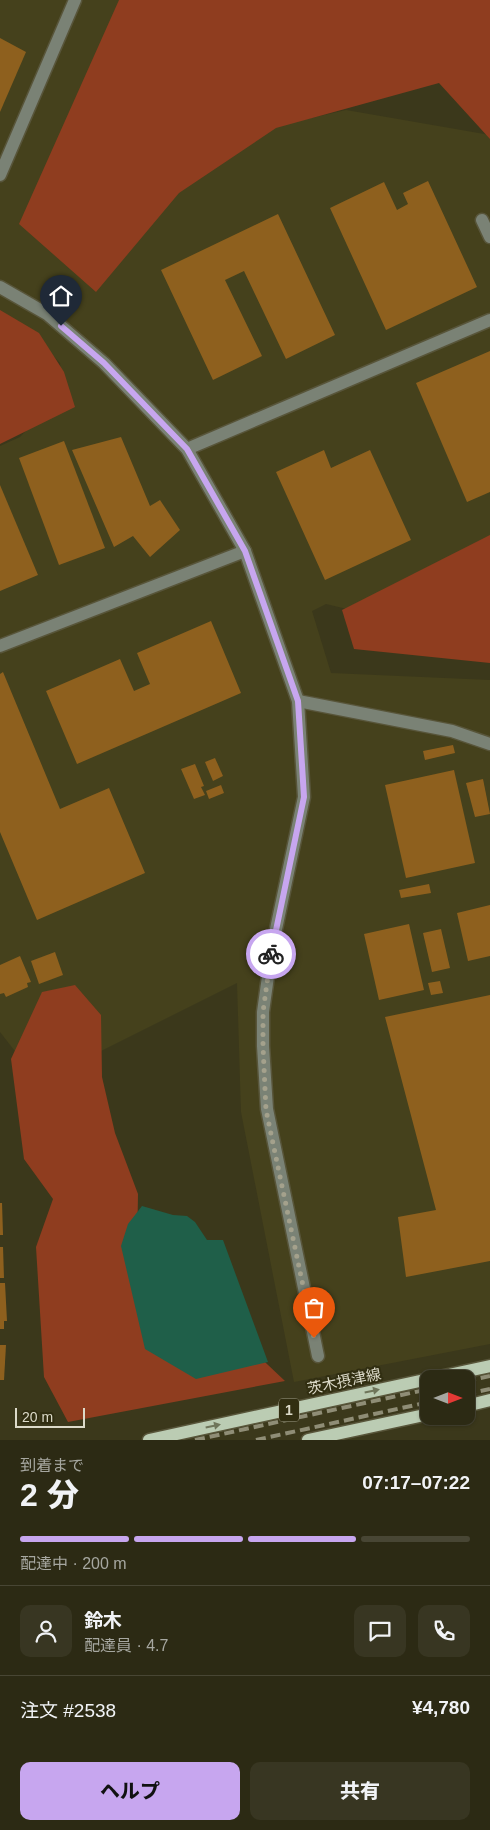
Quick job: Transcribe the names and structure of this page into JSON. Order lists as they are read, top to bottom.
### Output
{
  "streets": {
    "main road": ["茨木摂津線", "1"]
  },
  "scale_bar": "20 m",
  "north": "right",
  "page": {
    "scale": "20 m",
    "heading": ["2 分", "到着まで", "07:17–07:22"],
    "panel": [
      "鈴木",
      "配達員 · 4.7",
      "注文 #2538",
      "¥4,780"
    ],
    "bar": "配達中 · 200 m",
    "buttons": ["ヘルプ", "共有"]
  }
}
